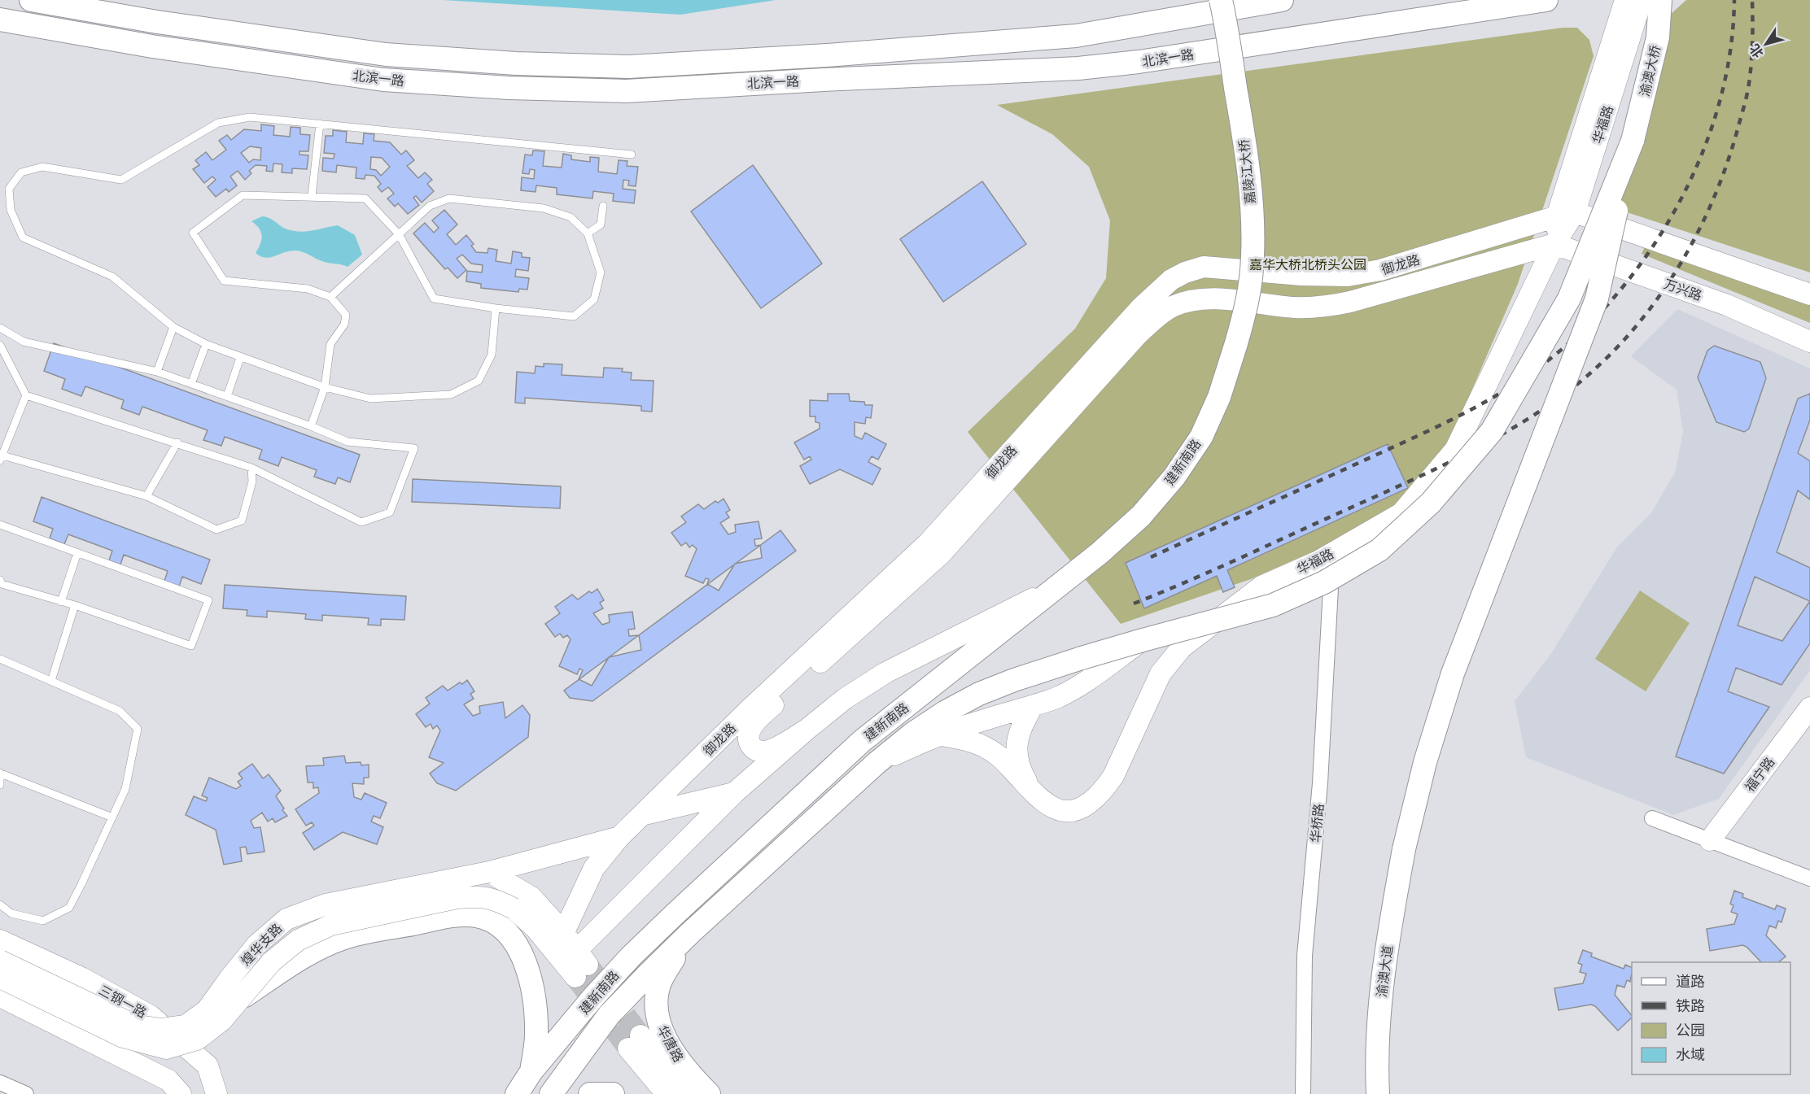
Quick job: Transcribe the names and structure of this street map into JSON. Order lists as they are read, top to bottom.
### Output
{
  "streets": {
    "main road": [
      "北滨一路",
      "渝澳大桥",
      "华福路",
      "嘉陵江大桥",
      "御龙路",
      "万兴路",
      "建新南路",
      "福宁路",
      "煌华支路",
      "渝澳大道",
      "三钢一路",
      "华唐路"
    ],
    "street": ["华桥路"]
  },
  "crossings": [
    ["渝澳大桥", "渝澳大道"],
    ["华福路", "御龙路"],
    ["华福路", "万兴路"],
    ["华福路", "建新南路"],
    ["华福路", "华桥路"],
    ["嘉陵江大桥", "建新南路"],
    ["御龙路", "万兴路"],
    ["御龙路", "煌华支路"],
    ["建新南路", "华唐路"]
  ],
  "parks": ["嘉华大桥北桥头公园"],
  "legend": [
    "道路",
    "铁路",
    "公园",
    "水域"
  ],
  "north": "bottom left"
}
